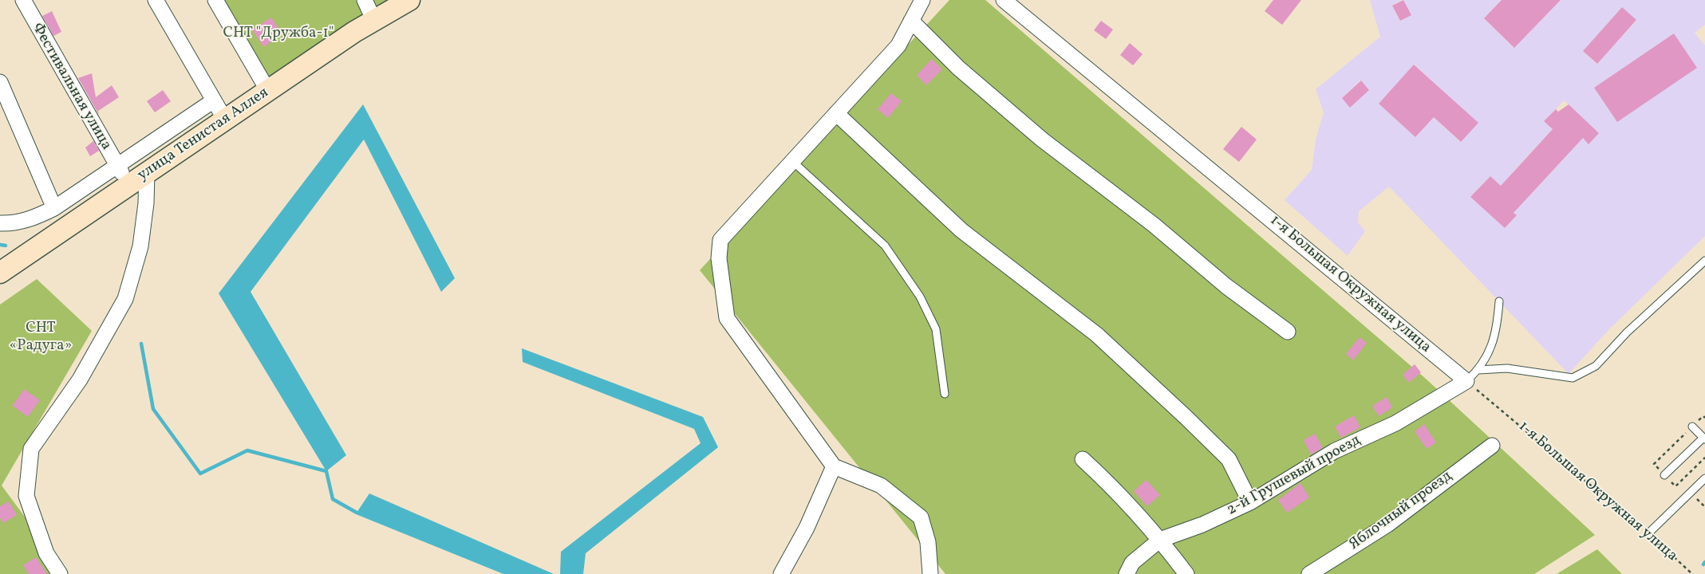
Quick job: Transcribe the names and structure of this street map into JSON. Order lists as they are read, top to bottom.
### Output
{
  "streets": {
    "main road": ["улица Тенистая Аллея"],
    "street": [
      "Фестивальная улица",
      "1-я Большая Окружная улица",
      "2-й Грушевый проезд",
      "Яблочный проезд"
    ]
  },
  "crossings": [
    ["1-я Большая Окружная улица", "2-й Грушевый проезд"]
  ],
  "parks": ["СНТ \"Дружба-1\"", "СНТ «Радуга»"]
}
